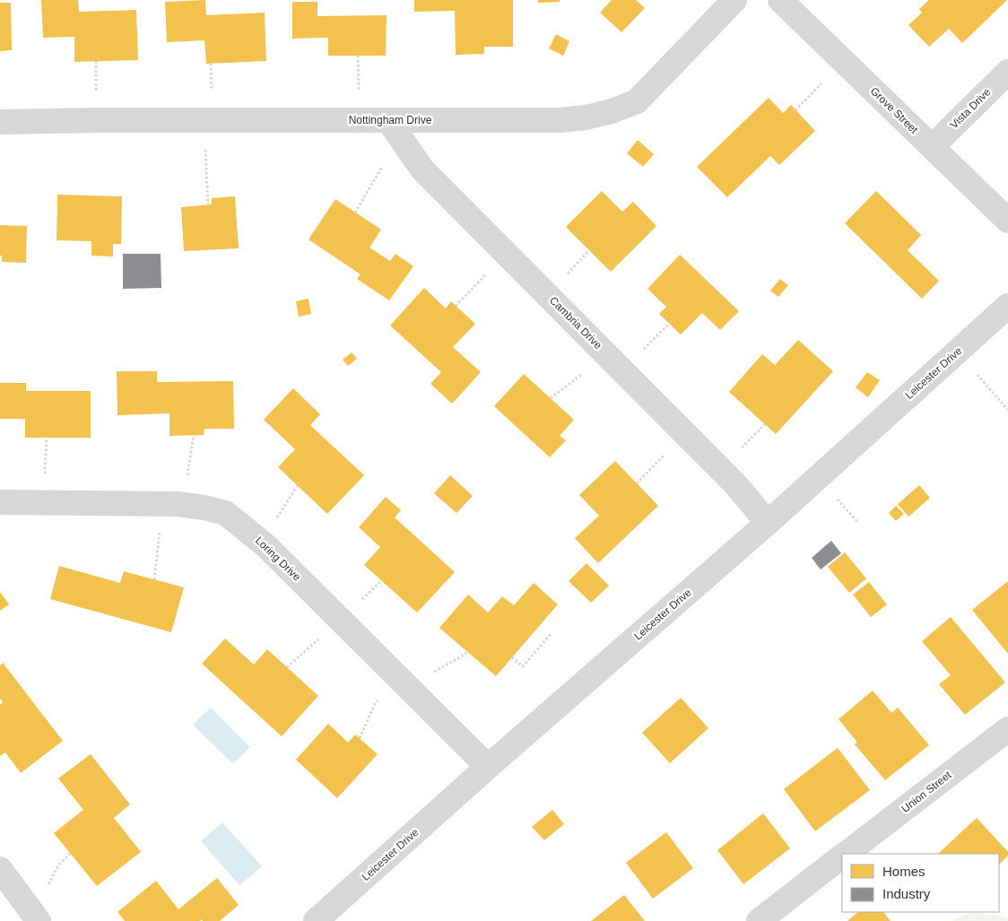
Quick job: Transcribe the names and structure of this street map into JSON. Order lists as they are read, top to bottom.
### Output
{
  "streets": {
    "street": [
      "Vista Drive",
      "Grove Street",
      "Nottingham Drive",
      "Cambria Drive",
      "Leicester Drive",
      "Loring Drive",
      "Union Street"
    ]
  },
  "crossings": [
    ["Vista Drive", "Grove Street"],
    ["Nottingham Drive", "Cambria Drive"],
    ["Cambria Drive", "Leicester Drive"],
    ["Leicester Drive", "Loring Drive"]
  ],
  "legend": ["Homes", "Industry"]
}
